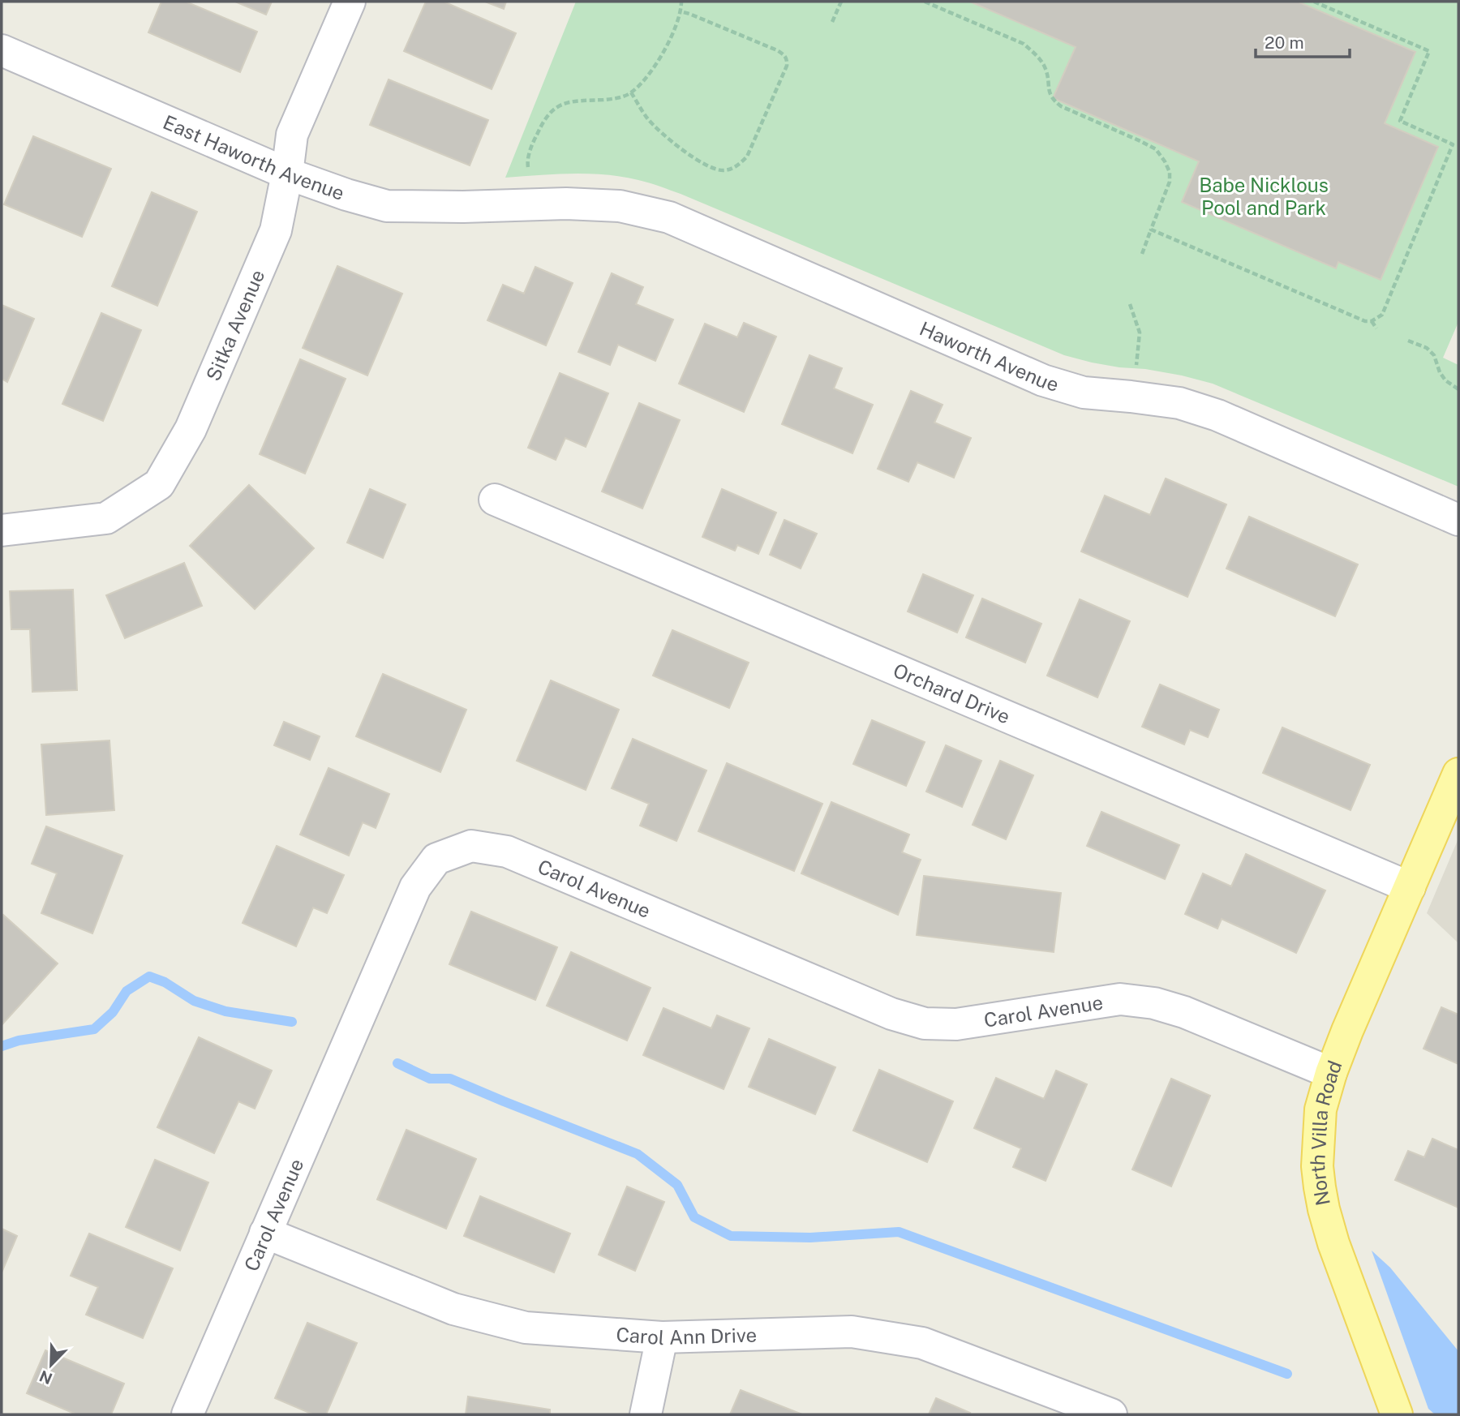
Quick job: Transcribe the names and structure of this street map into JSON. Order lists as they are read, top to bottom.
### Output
{
  "streets": {
    "main road": ["North Villa Road"],
    "street": [
      "East Haworth Avenue",
      "Sitka Avenue",
      "Haworth Avenue",
      "Orchard Drive",
      "Carol Avenue",
      "Carol Ann Drive"
    ]
  },
  "crossings": [
    ["East Haworth Avenue", "Sitka Avenue"],
    ["East Haworth Avenue", "Haworth Avenue"],
    ["Orchard Drive", "North Villa Road"],
    ["Carol Avenue", "North Villa Road"],
    ["Carol Avenue", "Carol Ann Drive"]
  ],
  "parks": ["Babe Nicklous Pool and Park"],
  "scale_bar": "20 m",
  "north": "bottom left"
}
